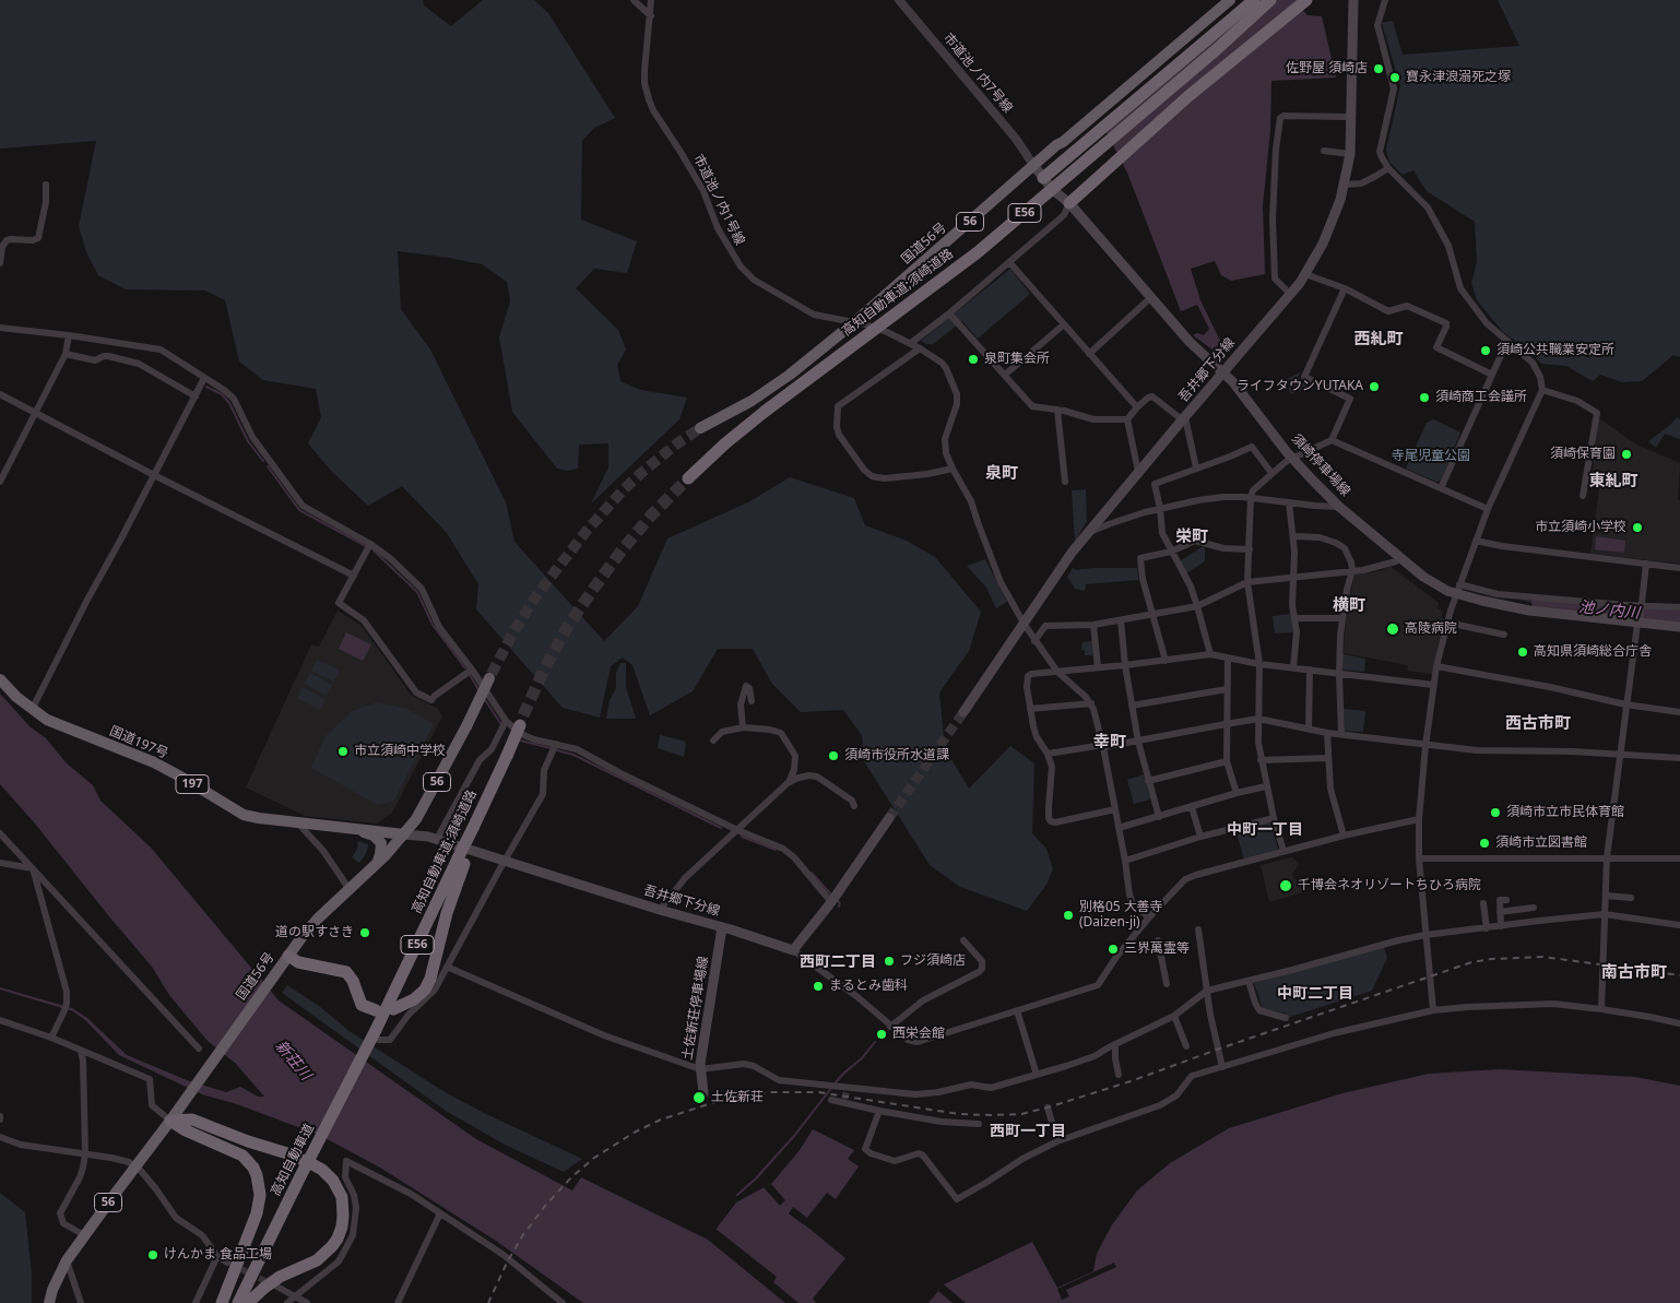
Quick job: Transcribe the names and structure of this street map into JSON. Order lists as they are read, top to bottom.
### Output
{
  "streets": {
    "highway": [
      "E56",
      "56",
      "国道56号",
      "高知自動車道;須崎道路",
      "国道197号",
      "197",
      "高知自動車道"
    ],
    "main road": ["吾井郷下分線", "須崎停車場線", "土佐新荘停車場線"],
    "street": ["市道池ノ内7号線", "市道池ノ内1号線"]
  },
  "crossings": [
    ["市道池ノ内7号線", "国道56号"],
    ["市道池ノ内7号線", "須崎停車場線"],
    ["市道池ノ内1号線", "国道56号"],
    ["市道池ノ内1号線", "吾井郷下分線"],
    ["国道56号", "吾井郷下分線"],
    ["国道56号", "須崎停車場線"],
    ["国道56号", "国道197号"],
    ["高知自動車道;須崎道路", "高知自動車道"],
    ["吾井郷下分線", "須崎停車場線"],
    ["吾井郷下分線", "国道197号"],
    ["吾井郷下分線", "土佐新荘停車場線"]
  ],
  "districts": [
    "西糺町",
    "泉町",
    "東糺町",
    "栄町",
    "横町",
    "西古市町",
    "幸町",
    "中町一丁目",
    "西町二丁目",
    "南古市町",
    "中町二丁目",
    "西町一丁目"
  ],
  "water": ["池ノ内川", "新荘川"],
  "parks": ["寺尾児童公園"],
  "places": [
    "佐野屋 須崎店",
    "寶永津浪溺死之塚",
    "須崎公共職業安定所",
    "泉町集会所",
    "ライフタウンYUTAKA",
    "須崎商工会議所",
    "須崎保育園",
    "市立須崎小学校",
    "高陵病院",
    "高知県須崎総合庁舎",
    "市立須崎中学校",
    "須崎市役所水道課",
    "須崎市立市民体育館",
    "須崎市立図書館",
    "千博会ネオリゾートちひろ病院",
    "別格05 大善寺 (Daizen-ji)",
    "道の駅すさき",
    "三界萬霊等",
    "フジ須崎店",
    "まるとみ歯科",
    "西栄会館",
    "土佐新荘",
    "けんかま 食品工場"
  ]
}
